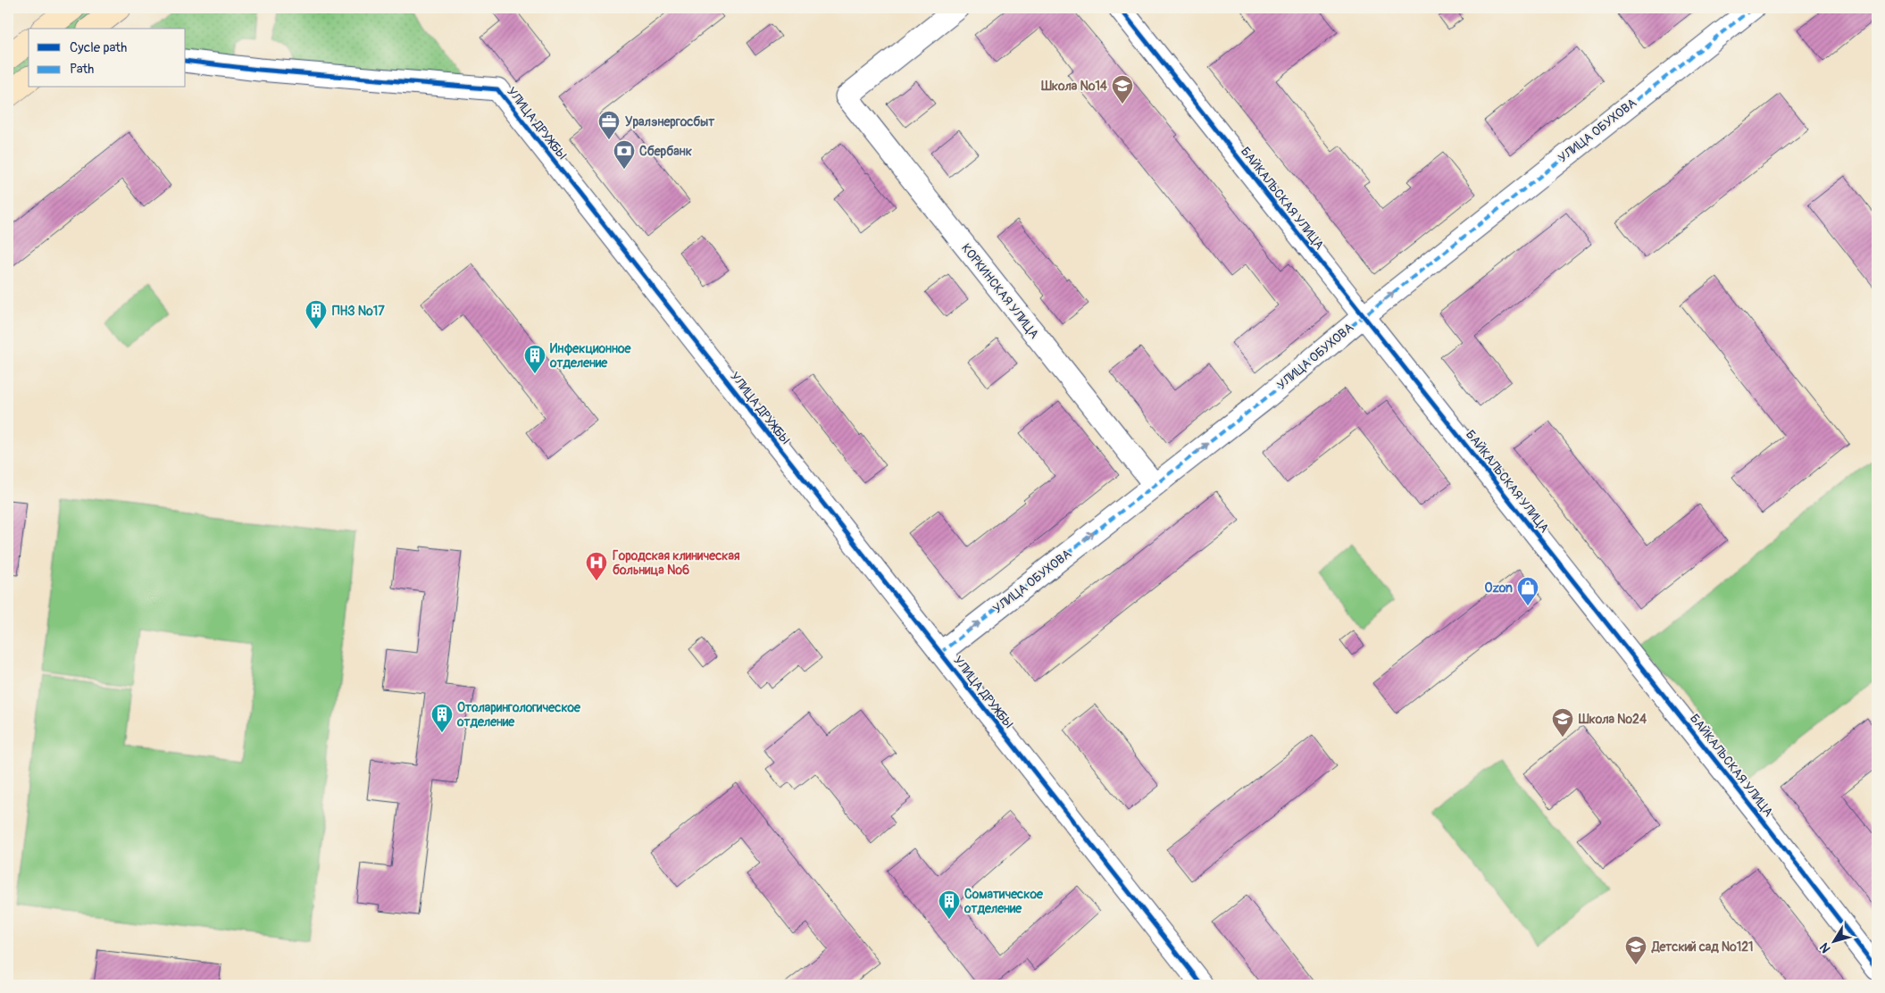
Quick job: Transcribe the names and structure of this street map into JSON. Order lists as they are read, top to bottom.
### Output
{
  "streets": {
    "street": [
      "УЛИЦА ДРУЖБЫ",
      "УЛИЦА ОБУХОВА",
      "БАЙКАЛЬСКАЯ УЛИЦА",
      "КОРКИНСКАЯ УЛИЦА"
    ]
  },
  "crossings": [
    ["УЛИЦА ДРУЖБЫ", "УЛИЦА ОБУХОВА"],
    ["УЛИЦА ОБУХОВА", "БАЙКАЛЬСКАЯ УЛИЦА"],
    ["УЛИЦА ОБУХОВА", "КОРКИНСКАЯ УЛИЦА"]
  ],
  "one_way": ["УЛИЦА ОБУХОВА"],
  "places": {
    "school or university": ["Школа №14", "Школа №24", "Детский сад №121"],
    "office": ["Уралэнергосбыт"],
    "bank": ["Сбербанк"],
    "building": [
      "ПНЗ №17",
      "Инфекционное отделение",
      "Отоларингологическое отделение",
      "Соматическое отделение"
    ],
    "hospital": ["Городская клиническая больница №6"],
    "shop": ["Ozon"]
  },
  "legend": ["Cycle path", "Path"],
  "north": "bottom left"
}
